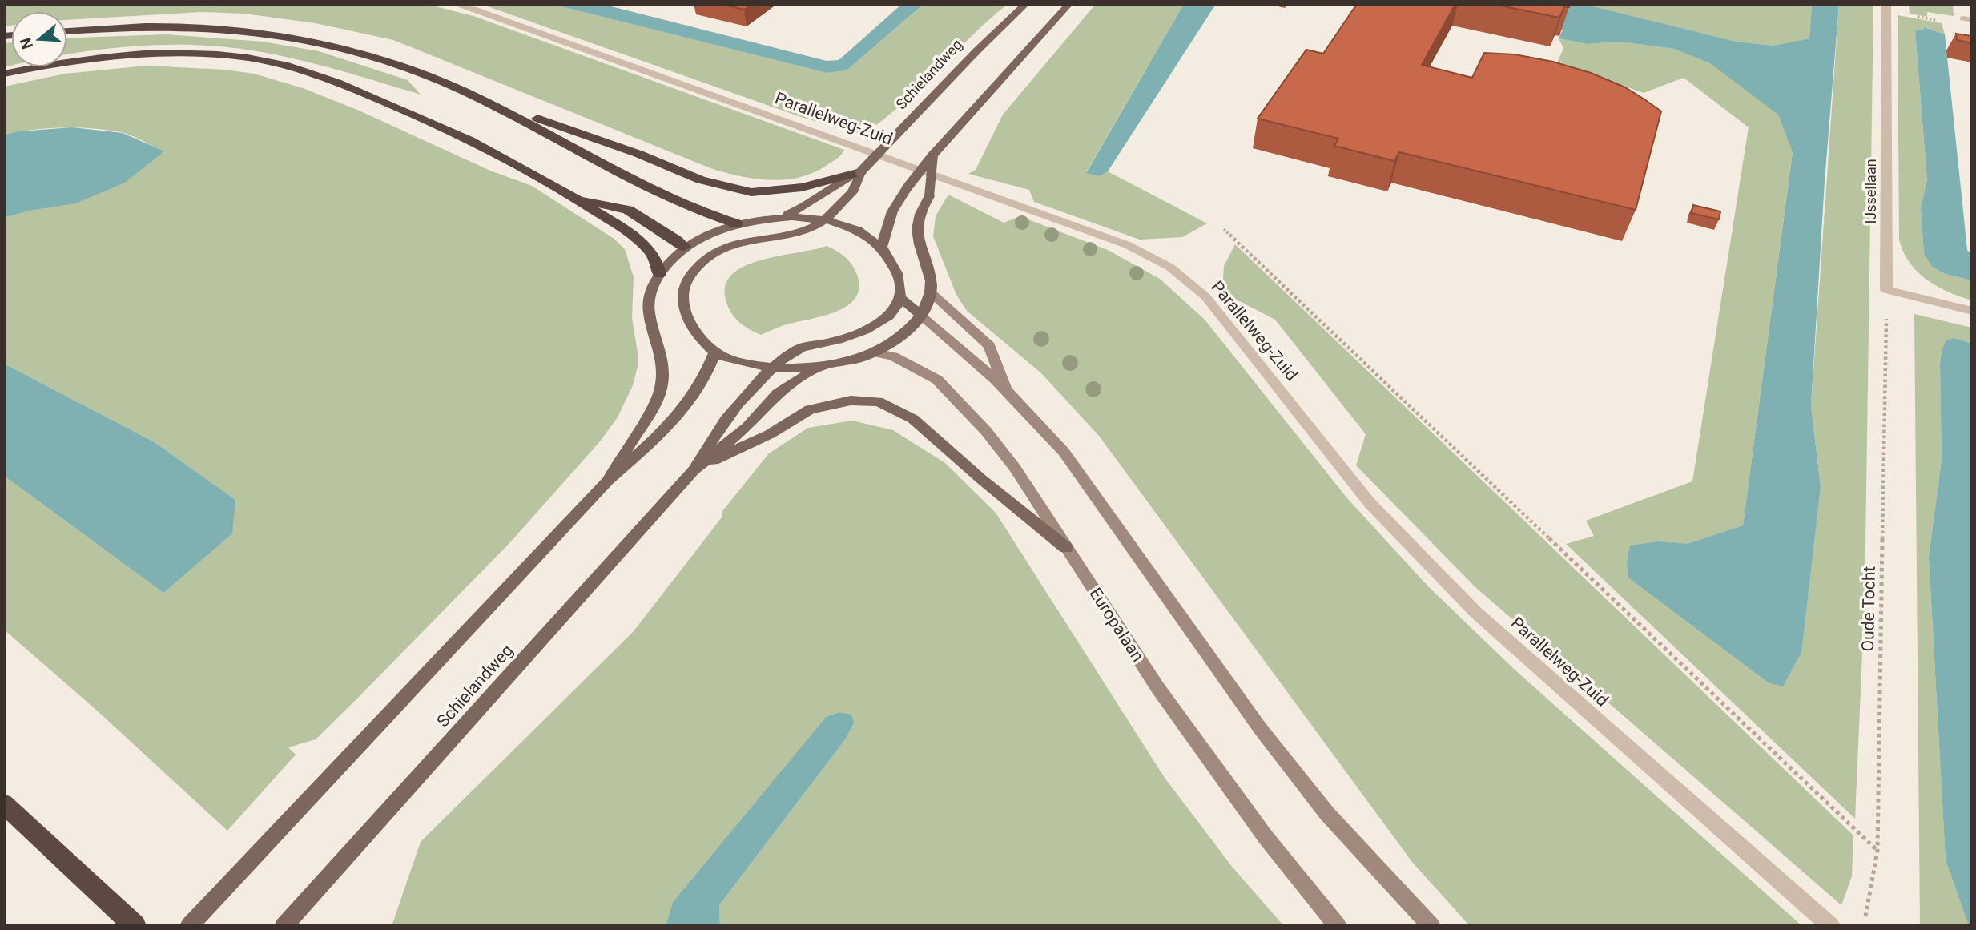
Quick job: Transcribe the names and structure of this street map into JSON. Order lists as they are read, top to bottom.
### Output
{
  "streets": {
    "main road": ["Schielandweg", "Europalaan"],
    "street": ["Parallelweg-Zuid", "IJssellaan"],
    "path": ["Oude Tocht"]
  },
  "crossings": [
    ["IJssellaan", "Oude Tocht"]
  ],
  "north": "left"
}
